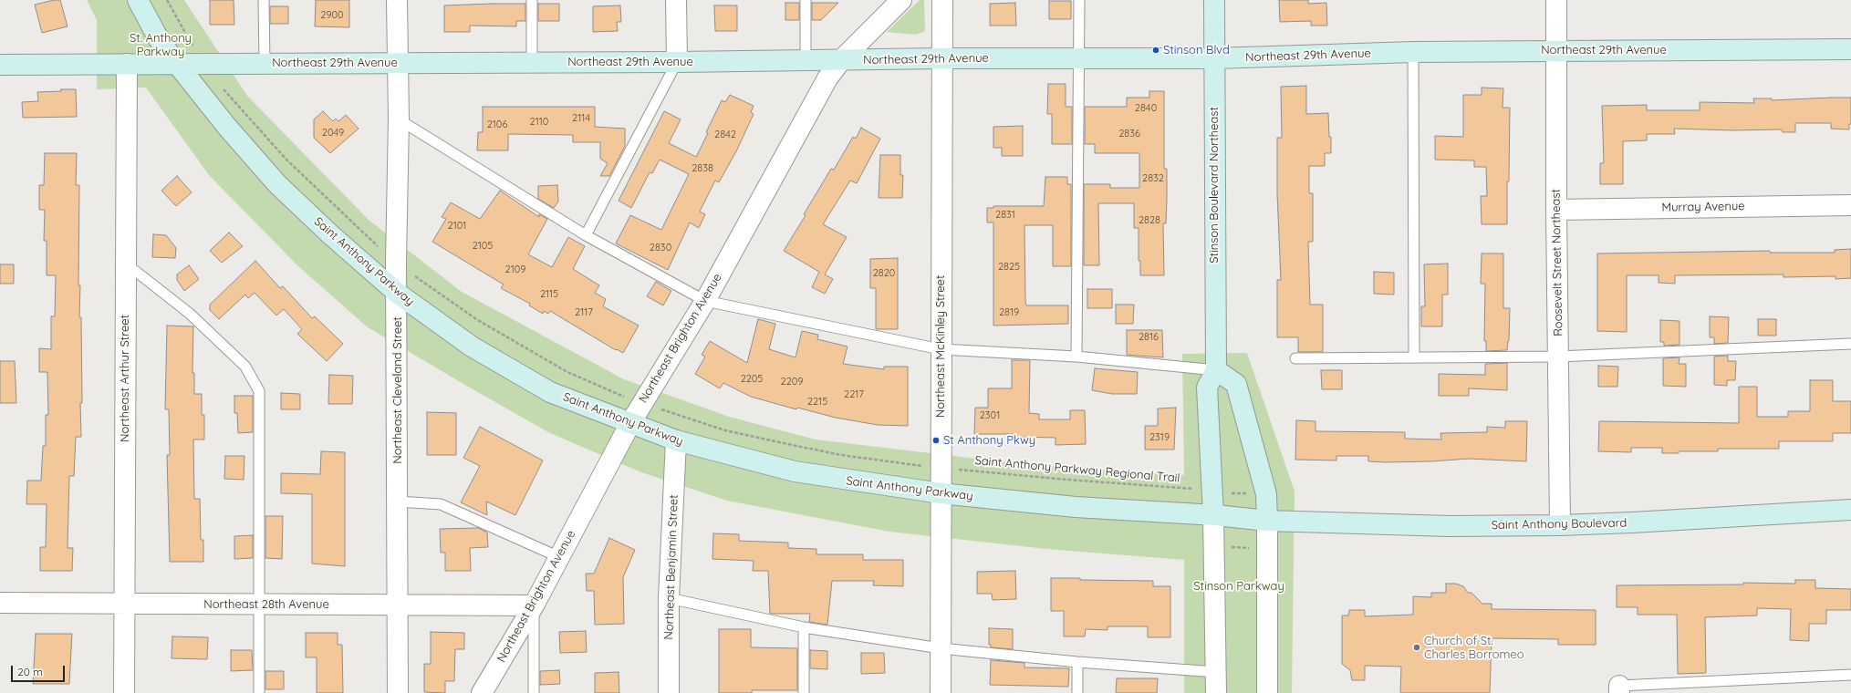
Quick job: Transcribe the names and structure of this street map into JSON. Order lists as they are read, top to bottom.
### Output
{
  "streets": {
    "street": [
      "Northeast 29th Avenue",
      "Stinson Boulevard Northeast",
      "Murray Avenue",
      "Saint Anthony Parkway",
      "Roosevelt Street Northeast",
      "Northeast Brighton Avenue",
      "Northeast McKinley Street",
      "Northeast Arthur Street",
      "Northeast Cleveland Street",
      "Saint Anthony Boulevard",
      "Northeast Benjamin Street",
      "Northeast 28th Avenue"
    ],
    "path": ["Saint Anthony Parkway Regional Trail"]
  },
  "crossings": [
    ["Northeast 29th Avenue", "Stinson Boulevard Northeast"],
    ["Northeast 29th Avenue", "Saint Anthony Parkway"],
    ["Northeast 29th Avenue", "Roosevelt Street Northeast"],
    ["Northeast 29th Avenue", "Northeast Brighton Avenue"],
    ["Northeast 29th Avenue", "Northeast McKinley Street"],
    ["Northeast 29th Avenue", "Northeast Arthur Street"],
    ["Northeast 29th Avenue", "Northeast Cleveland Street"],
    ["Murray Avenue", "Roosevelt Street Northeast"],
    ["Saint Anthony Parkway", "Northeast Brighton Avenue"],
    ["Saint Anthony Parkway", "Northeast McKinley Street"],
    ["Saint Anthony Parkway", "Northeast Cleveland Street"],
    ["Saint Anthony Parkway", "Saint Anthony Boulevard"],
    ["Saint Anthony Parkway", "Northeast Benjamin Street"],
    ["Roosevelt Street Northeast", "Saint Anthony Boulevard"],
    ["Northeast Brighton Avenue", "Northeast 28th Avenue"],
    ["Northeast Arthur Street", "Northeast 28th Avenue"],
    ["Northeast Cleveland Street", "Northeast 28th Avenue"]
  ],
  "parks": ["St. Anthony Parkway", "Stinson Parkway"],
  "places": ["Stinson Blvd", "St Anthony Pkwy", "Church of St. Charles Borromeo"],
  "house_numbers": [
    "2900",
    "2840",
    "2114",
    "2110",
    "2106",
    "2049",
    "2836",
    "2842",
    "2838",
    "2832",
    "2831",
    "2828",
    "2101",
    "2105",
    "2830",
    "2825",
    "2109",
    "2820",
    "2115",
    "2117",
    "2819",
    "2816",
    "2205",
    "2209",
    "2217",
    "2215",
    "2301",
    "2319"
  ],
  "scale_bar": "20 m"
}
